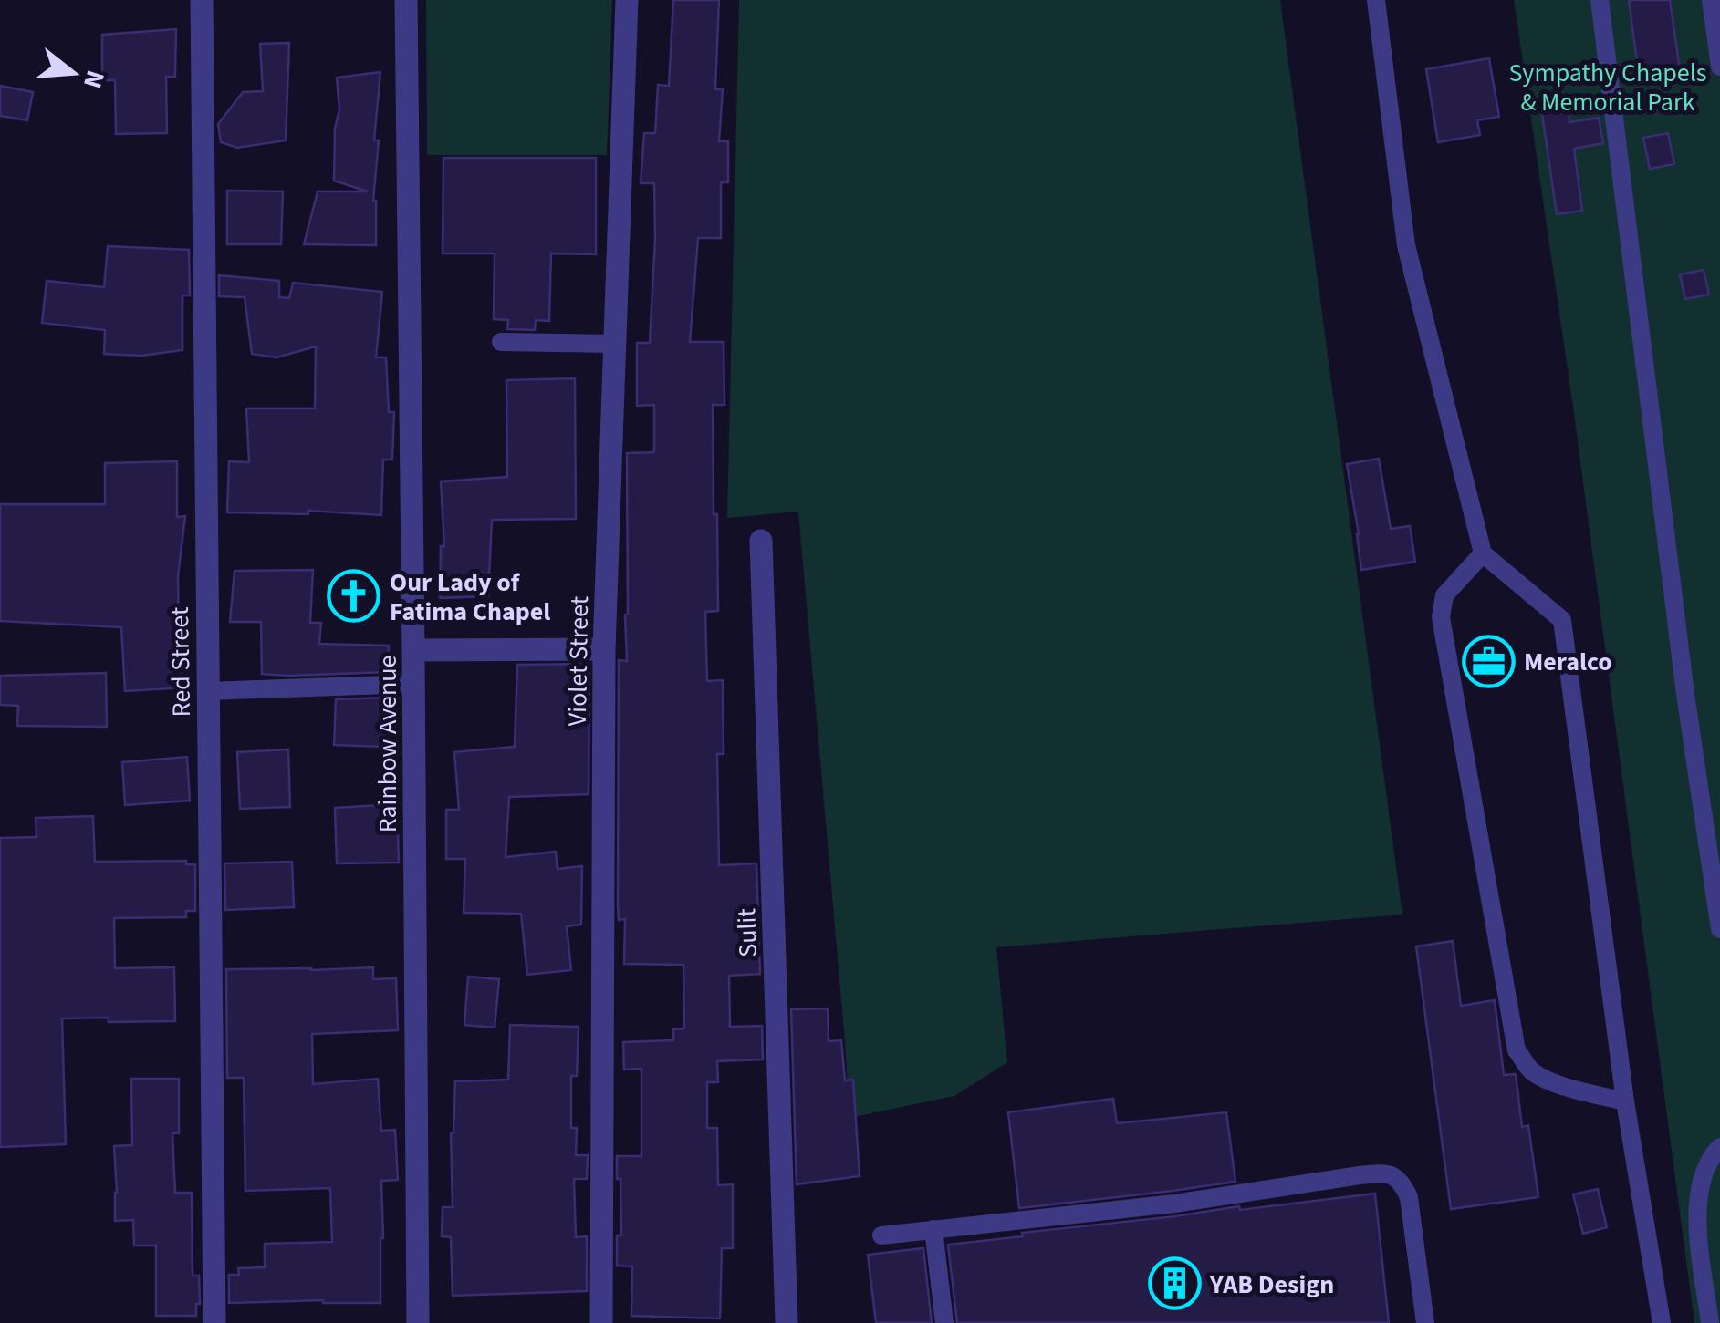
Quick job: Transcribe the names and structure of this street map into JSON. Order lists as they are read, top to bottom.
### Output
{
  "streets": {
    "street": [
      "Violet Street",
      "Red Street",
      "Rainbow Avenue",
      "Sulit"
    ]
  },
  "parks": ["Sympathy Chapels & Memorial Park"],
  "places": {
    "church": ["Our Lady of Fatima Chapel"],
    "office": ["Meralco"],
    "building": ["YAB Design"]
  },
  "north": "right"
}
